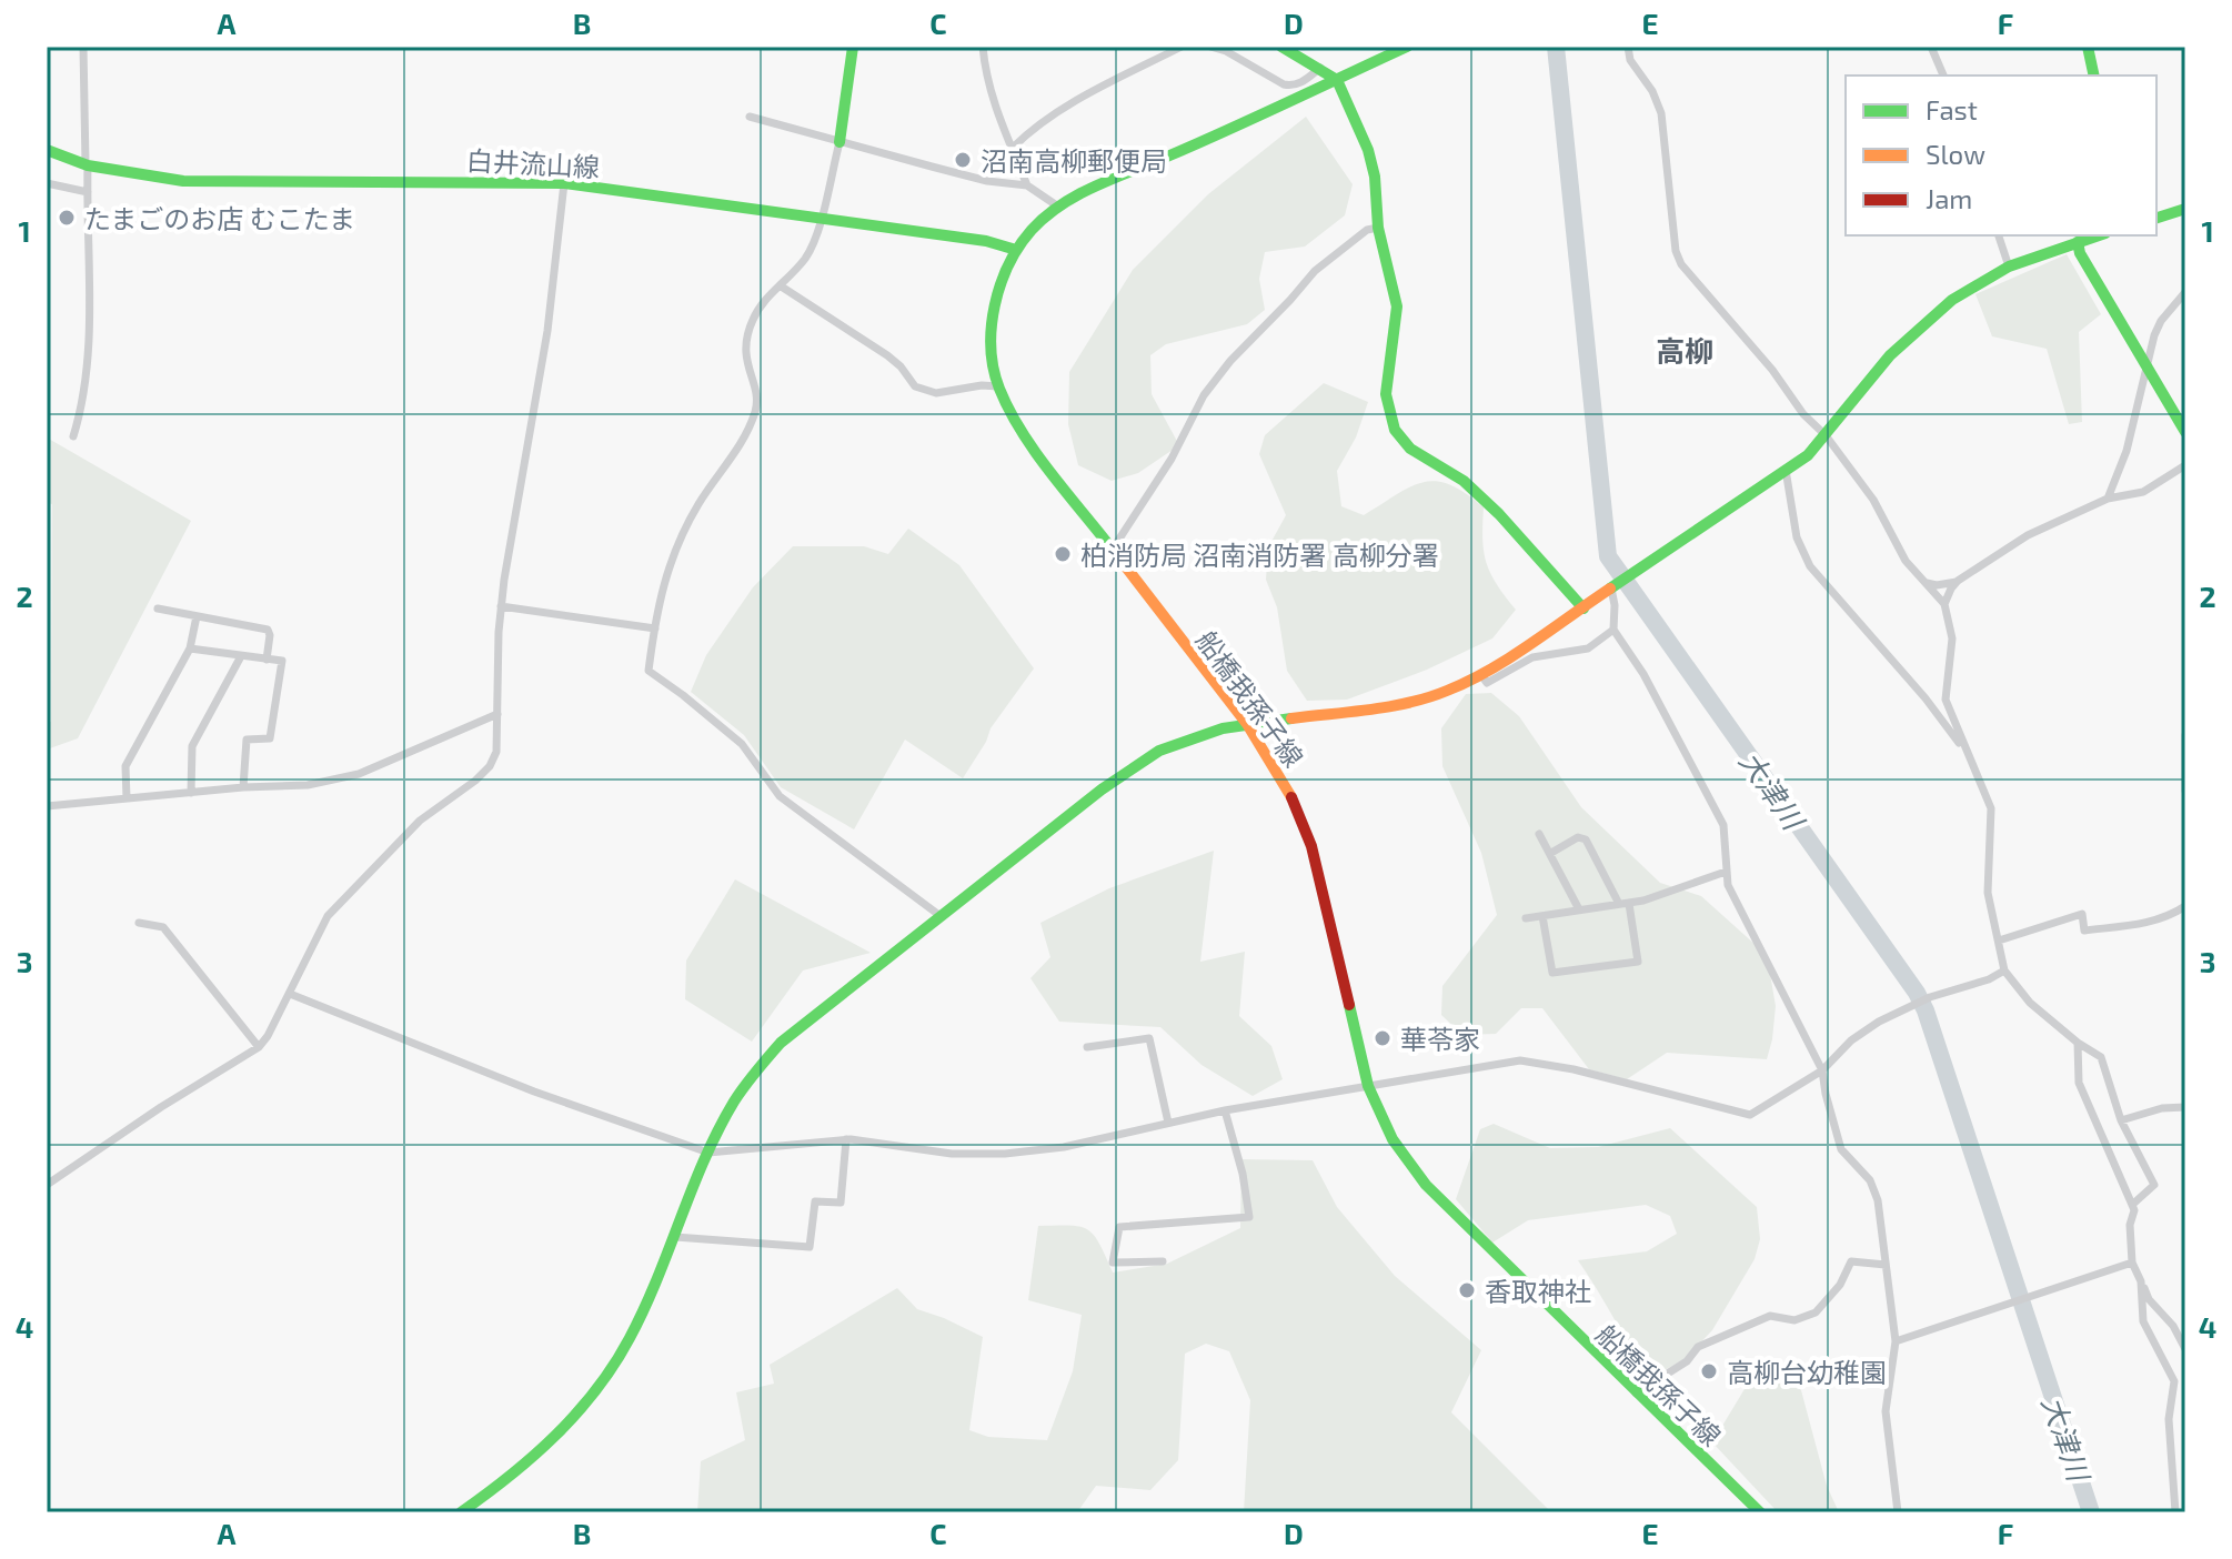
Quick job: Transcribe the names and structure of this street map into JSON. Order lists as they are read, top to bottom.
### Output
{
  "streets": {
    "main road": ["白井流山線", "船橋我孫子線"]
  },
  "crossings": [
    ["白井流山線", "船橋我孫子線"]
  ],
  "districts": ["高柳"],
  "water": ["大津川"],
  "places": [
    "沼南高柳郵便局",
    "たまごのお店 むこたま",
    "柏消防局 沼南消防署 高柳分署",
    "華苓家",
    "香取神社",
    "高柳台幼稚園"
  ],
  "legend": ["Fast", "Slow", "Jam"],
  "grid": {
    "columns": [
      "A",
      "B",
      "C",
      "D",
      "E",
      "F"
    ],
    "rows": [
      "1",
      "2",
      "3",
      "4"
    ]
  }
}
